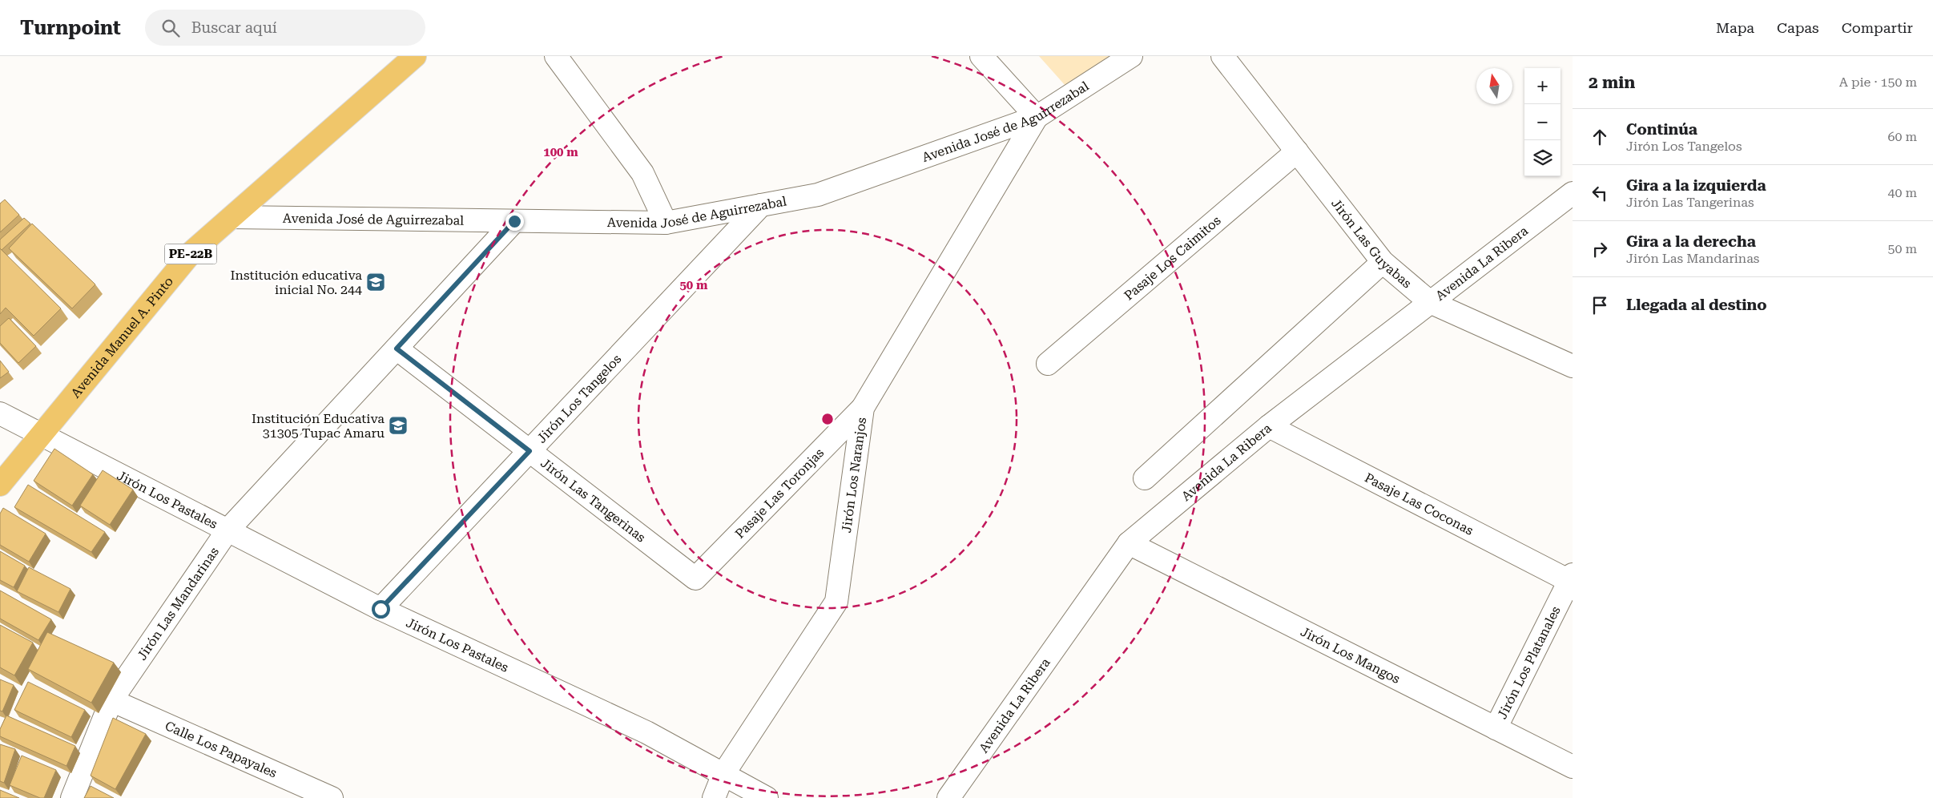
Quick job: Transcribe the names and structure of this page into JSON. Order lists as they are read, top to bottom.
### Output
{
  "streets": {
    "highway": ["PE-22B", "Avenida Manuel A. Pinto"],
    "street": [
      "Avenida José de Aguirrezabal",
      "Jirón Las Guyabas",
      "Pasaje Los Caimitos",
      "Avenida La Ribera",
      "Jirón Los Tangelos",
      "Jirón Los Naranjos",
      "Pasaje Las Toronjas",
      "Jirón Los Pastales",
      "Jirón Las Tangerinas",
      "Pasaje Las Coconas",
      "Jirón Las Mandarinas",
      "Jirón Los Mangos",
      "Jirón Los Platanales",
      "Calle Los Papayales"
    ]
  },
  "crossings": [
    ["Avenida José de Aguirrezabal", "Avenida Manuel A. Pinto"],
    ["Avenida José de Aguirrezabal", "Jirón Los Tangelos"],
    ["Avenida José de Aguirrezabal", "Jirón Los Naranjos"],
    ["Avenida José de Aguirrezabal", "Jirón Las Mandarinas"],
    ["Jirón Las Guyabas", "Pasaje Los Caimitos"],
    ["Jirón Las Guyabas", "Avenida La Ribera"],
    ["Avenida La Ribera", "Pasaje Las Coconas"],
    ["Avenida La Ribera", "Jirón Los Mangos"],
    ["Avenida Manuel A. Pinto", "Jirón Los Pastales"],
    ["Jirón Los Tangelos", "Jirón Los Pastales"],
    ["Jirón Los Tangelos", "Jirón Las Tangerinas"],
    ["Jirón Los Naranjos", "Pasaje Las Toronjas"],
    ["Jirón Los Naranjos", "Jirón Los Pastales"],
    ["Pasaje Las Toronjas", "Jirón Las Tangerinas"],
    ["Jirón Los Pastales", "Jirón Las Mandarinas"],
    ["Jirón Las Tangerinas", "Jirón Las Mandarinas"],
    ["Pasaje Las Coconas", "Jirón Los Platanales"],
    ["Jirón Las Mandarinas", "Calle Los Papayales"],
    ["Jirón Los Mangos", "Jirón Los Platanales"]
  ],
  "places": {
    "school or university": ["Institución educativa inicial No. 244", "Institución Educativa 31305 Tupac Amaru"]
  },
  "north": "top",
  "page": {
    "header": "Turnpoint",
    "search": "Buscar aquí",
    "nav": ["Mapa", "Capas", "Compartir"],
    "heading": ["2 min", "A pie · 150 m"],
    "map_buttons": ["+", "−"],
    "list": [
      ["Continúa", "Jirón Los Tangelos", "60 m"],
      ["Gira a la izquierda", "Jirón Las Tangerinas", "40 m"],
      ["Gira a la derecha", "Jirón Las Mandarinas", "50 m"],
      "Llegada al destino"
    ]
  },
  "rings": ["100 m", "50 m"]
}
